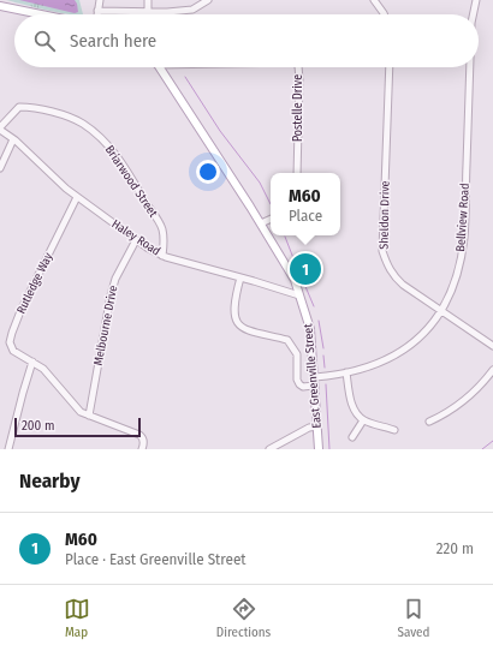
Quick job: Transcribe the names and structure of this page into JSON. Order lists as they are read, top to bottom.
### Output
{
  "streets": {
    "main road": ["East Greenville Street"],
    "street": [
      "Postelle Drive",
      "Briarwood Street",
      "Sheldon Drive",
      "Bellview Road",
      "Haley Road",
      "Rutledge Way",
      "Melbourne Drive"
    ]
  },
  "crossings": [
    ["Briarwood Street", "Haley Road"],
    ["Sheldon Drive", "Bellview Road"],
    ["Bellview Road", "East Greenville Street"],
    ["Haley Road", "Rutledge Way"],
    ["Haley Road", "Melbourne Drive"],
    ["Haley Road", "East Greenville Street"]
  ],
  "scale_bar": "200 m",
  "page": {
    "search": "Search here",
    "popup": ["M60", "Place"],
    "pins": "1",
    "scale": "200 m",
    "heading": "Nearby",
    "list": [
      {
        "mark": "1",
        "name": "M60",
        "note": "Place · East Greenville Street",
        "value": "220 m"
      }
    ],
    "nav": ["Map", "Directions", "Saved"]
  }
}
